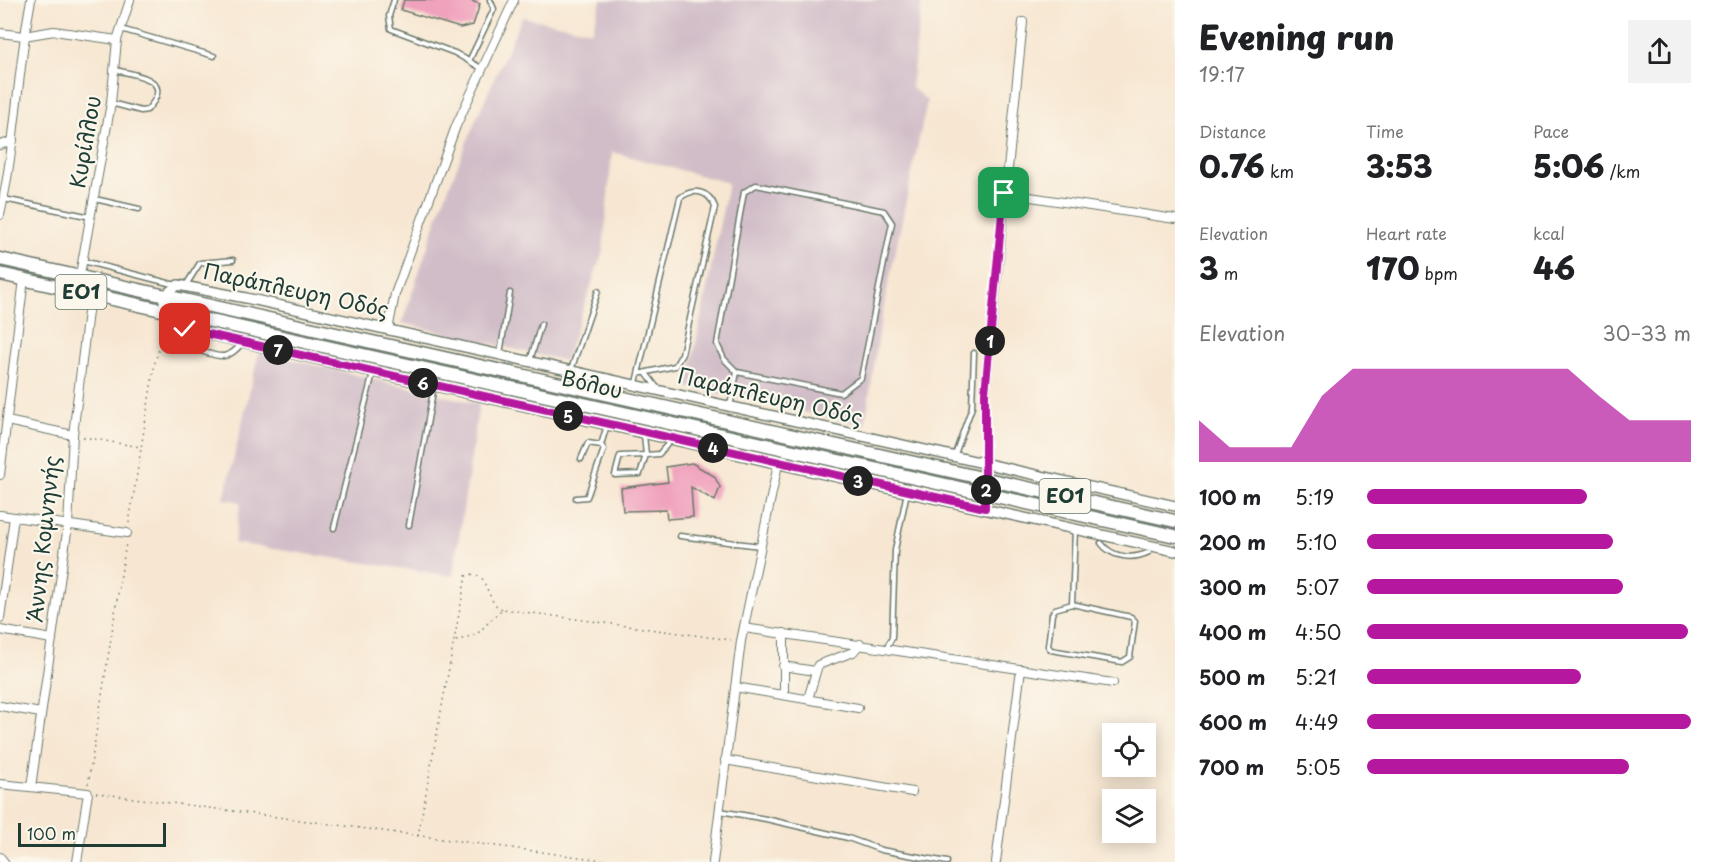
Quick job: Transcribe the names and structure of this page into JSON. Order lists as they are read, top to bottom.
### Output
{
  "streets": {
    "main road": ["ΕΟ1", "Βόλου"],
    "street": ["Κυρίλλου", "Παράπλευρη Οδός", "Άννης Κομνηνής"]
  },
  "crossings": [
    ["Κυρίλλου", "Βόλου"],
    ["Κυρίλλου", "Άννης Κομνηνής"],
    ["Παράπλευρη Οδός", "Βόλου"],
    ["Βόλου", "Άννης Κομνηνής"]
  ],
  "scale_bar": "100 m",
  "page": {
    "heading": ["Evening run", "19:17"],
    "stats": [
      ["Distance", "0.76 km"],
      ["Time", "3:53"],
      ["Pace", "5:06 /km"],
      ["Elevation", "3 m"],
      ["Heart rate", "170 bpm"],
      ["kcal", "46"]
    ],
    "chart": ["Elevation", "30–33 m"],
    "pins": [
      "1",
      "7",
      "6",
      "5",
      "4",
      "3",
      "2"
    ],
    "list": [
      {
        "name": "100 m",
        "note": "5:19"
      },
      {
        "name": "200 m",
        "note": "5:10"
      },
      {
        "name": "300 m",
        "note": "5:07"
      },
      {
        "name": "400 m",
        "note": "4:50"
      },
      {
        "name": "500 m",
        "note": "5:21"
      },
      {
        "name": "600 m",
        "note": "4:49"
      },
      {
        "name": "700 m",
        "note": "5:05"
      }
    ],
    "scale": "100 m"
  }
}
